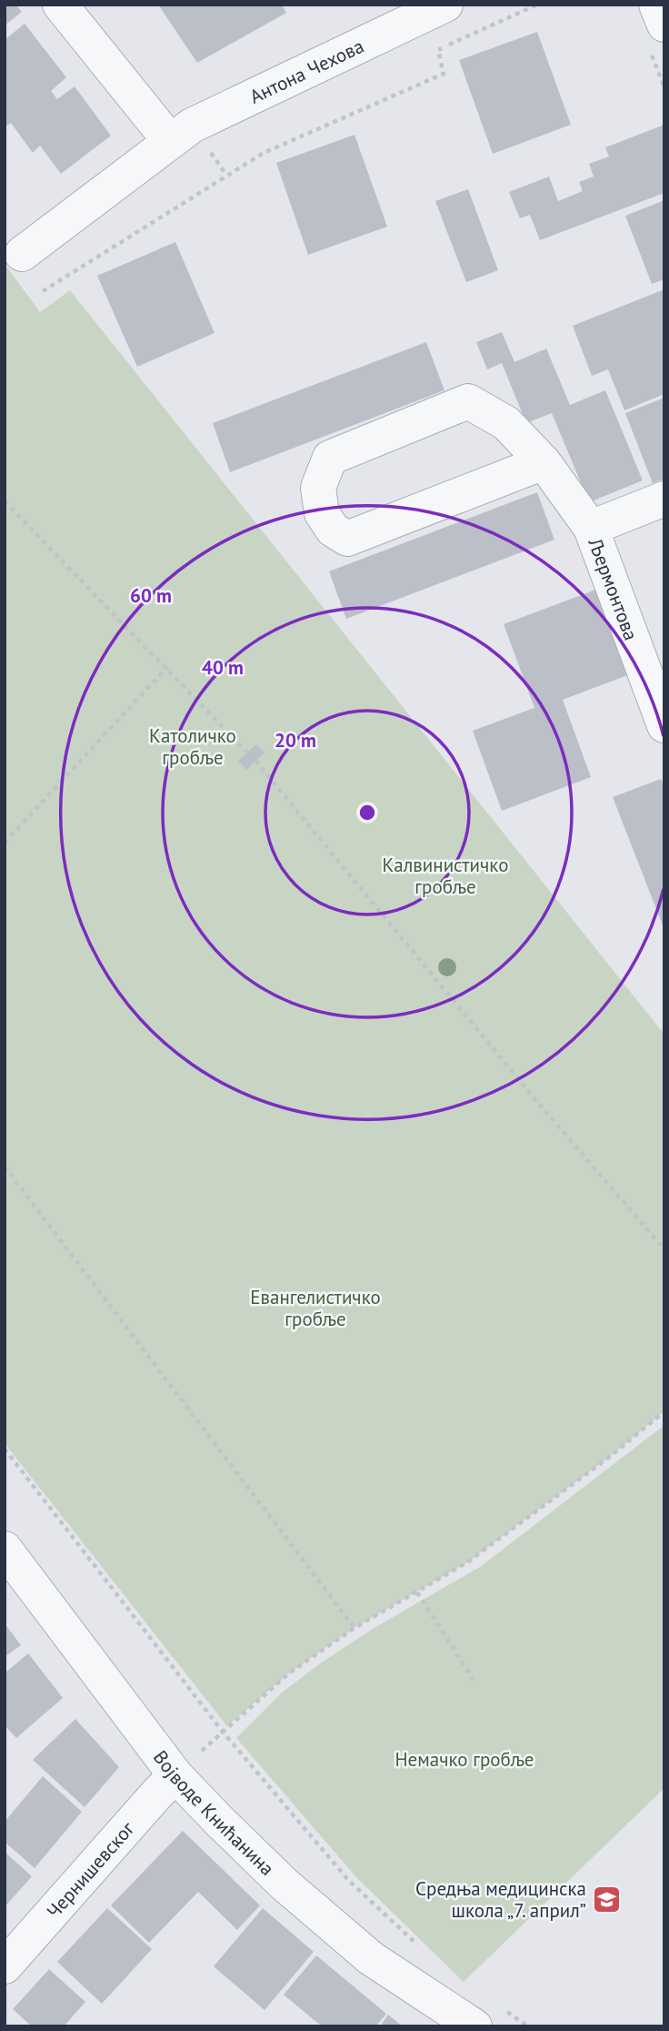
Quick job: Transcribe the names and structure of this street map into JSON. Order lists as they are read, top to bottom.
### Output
{
  "streets": {
    "street": [
      "Антона Чехова",
      "Љермонтова",
      "Војводе Книћанина",
      "Чернишевског"
    ]
  },
  "crossings": [
    ["Војводе Книћанина", "Чернишевског"]
  ],
  "parks": [
    "Католичко гробље",
    "Калвинистичко гробље",
    "Евангелистичко гробље",
    "Немачко гробље"
  ],
  "places": {
    "school or university": ["Средња медицинска школа „7. април”"]
  },
  "rings": ["60 m", "40 m", "20 m"]
}
